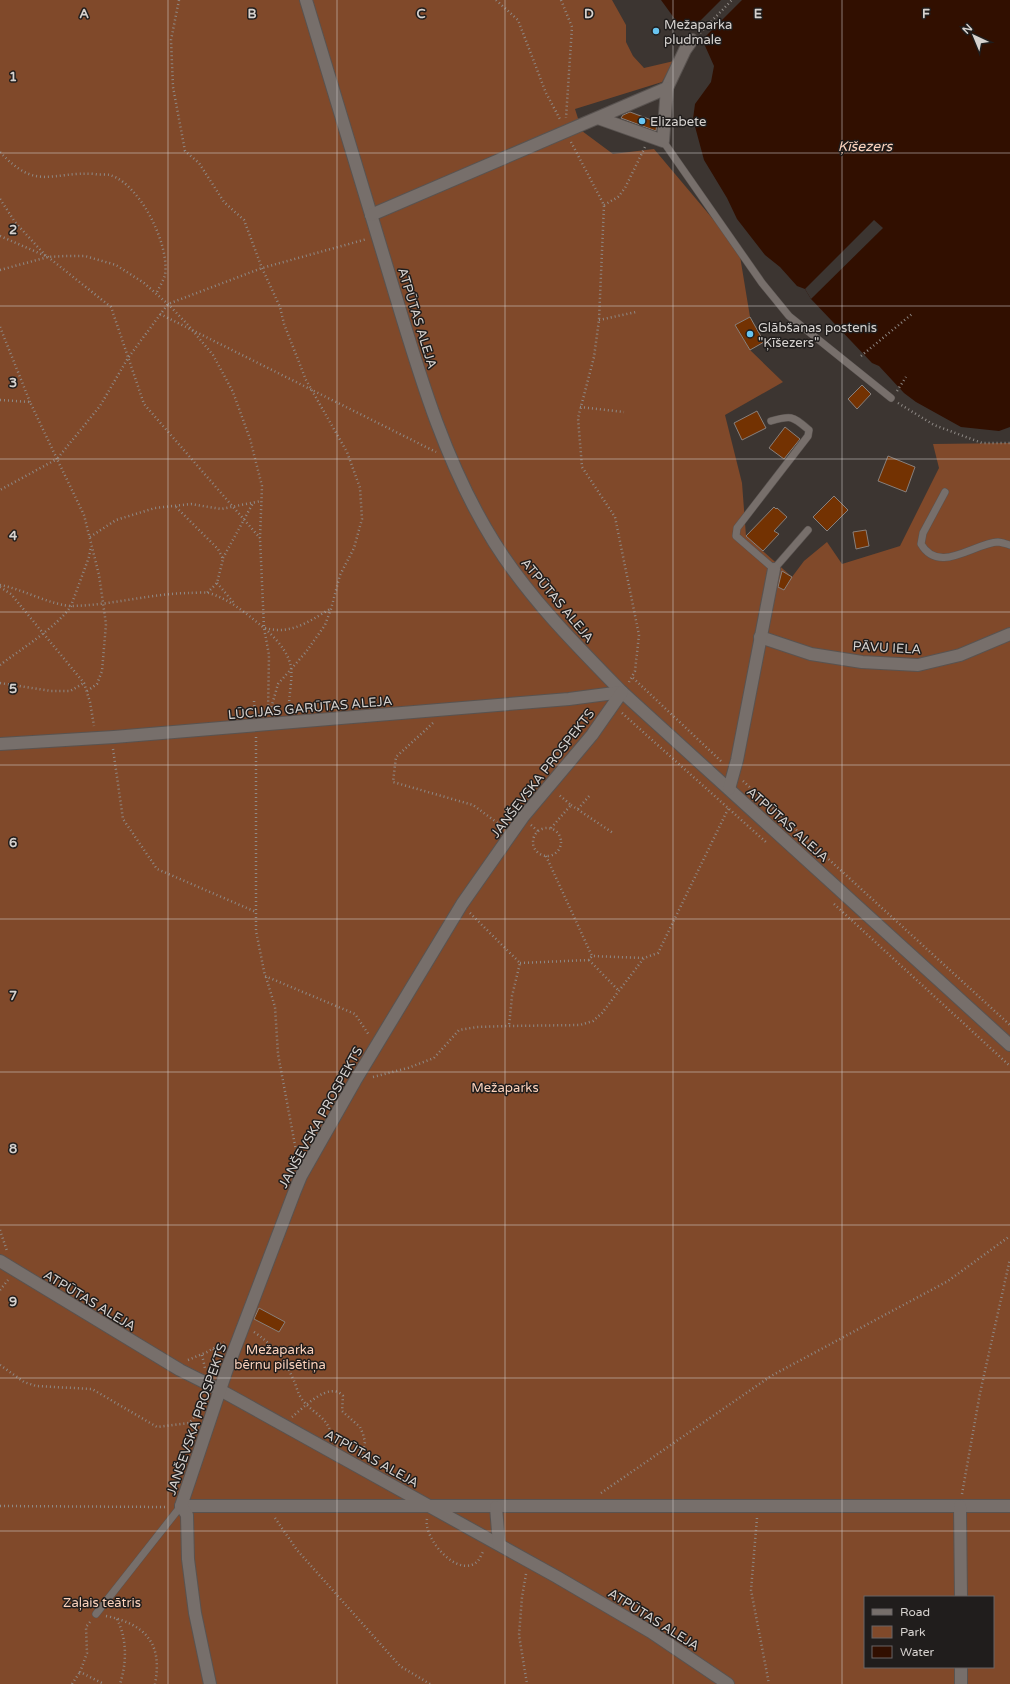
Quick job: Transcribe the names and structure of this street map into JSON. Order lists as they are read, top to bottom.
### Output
{
  "streets": {
    "street": [
      "ATPŪTAS ALEJA",
      "PĀVU IELA",
      "LŪCIJAS GARŪTAS ALEJA",
      "JANŠEVSKA PROSPEKTS"
    ]
  },
  "crossings": [
    ["ATPŪTAS ALEJA", "LŪCIJAS GARŪTAS ALEJA"],
    ["ATPŪTAS ALEJA", "JANŠEVSKA PROSPEKTS"],
    ["LŪCIJAS GARŪTAS ALEJA", "JANŠEVSKA PROSPEKTS"]
  ],
  "water": ["Ķīšezers"],
  "parks": ["Mežaparks", "Mežaparka bērnu pilsētiņa", "Zaļais teātris"],
  "places": ["Mežaparka pludmale", "Elizabete", "Glābšanas postenis \"Ķīšezers\""],
  "legend": ["Road", "Park", "Water"],
  "north": "top left",
  "grid": {
    "columns": [
      "A",
      "B",
      "C",
      "D",
      "E",
      "F"
    ],
    "rows": [
      "1",
      "2",
      "3",
      "4",
      "5",
      "6",
      "7",
      "8",
      "9"
    ]
  }
}
